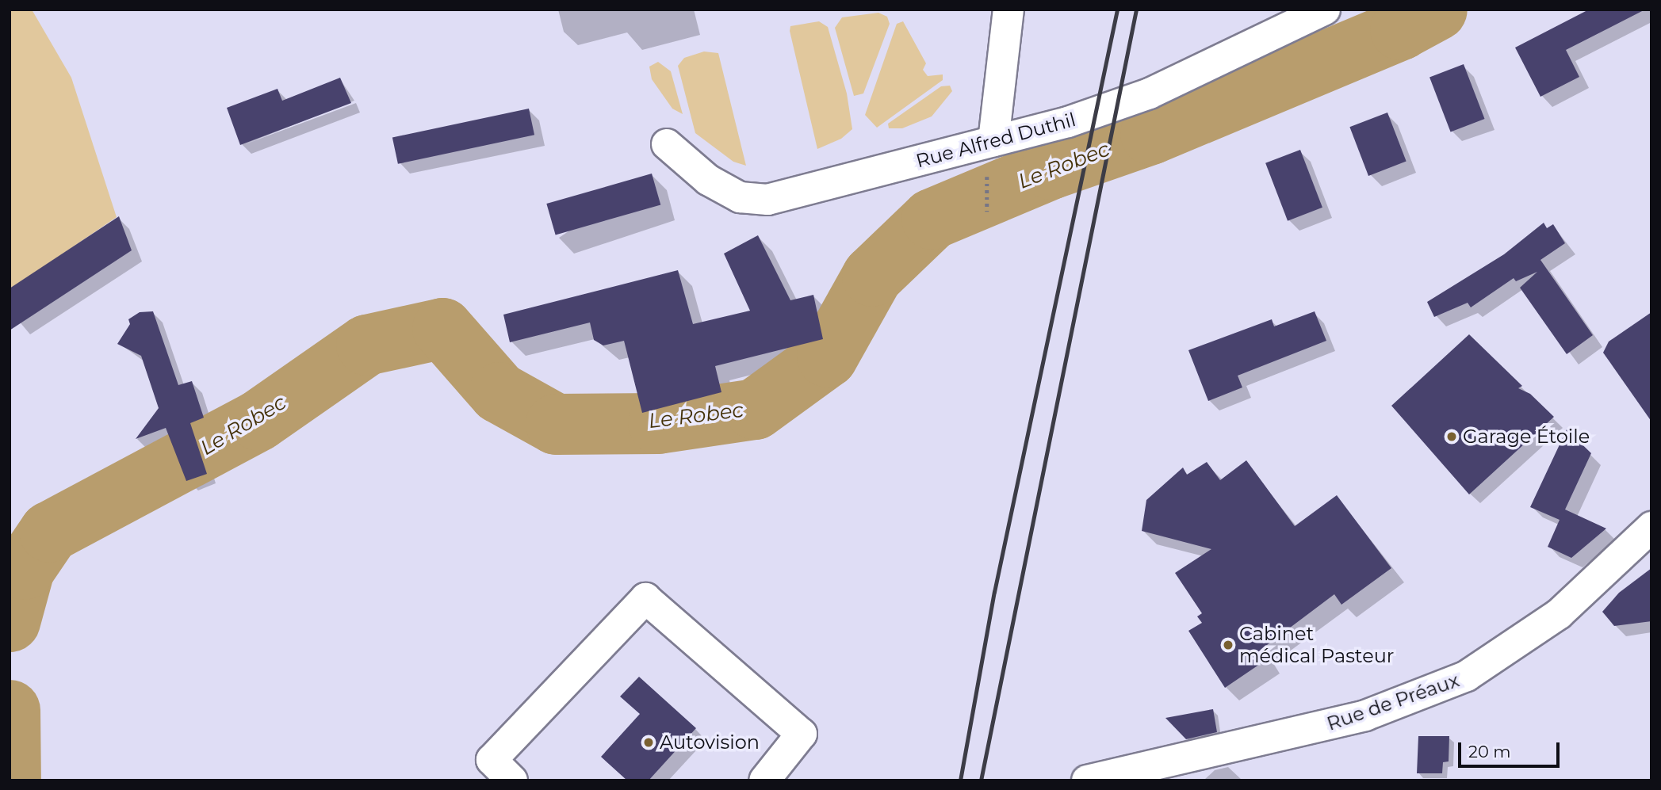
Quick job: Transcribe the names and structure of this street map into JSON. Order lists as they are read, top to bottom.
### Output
{
  "streets": {
    "street": ["Rue Alfred Duthil", "Rue de Préaux"]
  },
  "water": ["Le Robec"],
  "places": ["Garage Étoile", "Cabinet médical Pasteur", "Autovision"],
  "scale_bar": "20 m"
}
